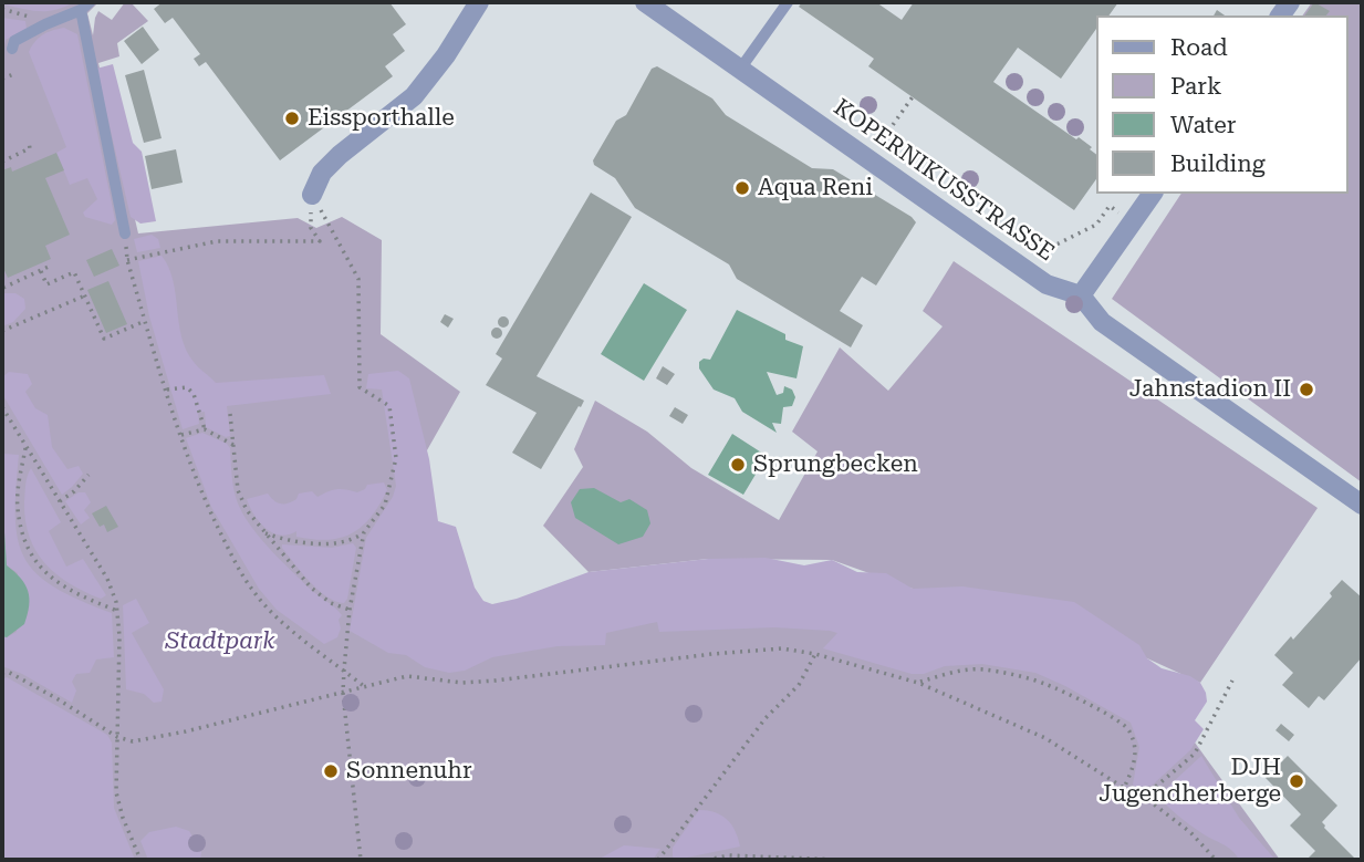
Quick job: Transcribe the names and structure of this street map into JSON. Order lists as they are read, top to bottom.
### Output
{
  "streets": {
    "street": ["KOPERNIKUSSTRASSE"]
  },
  "parks": ["Stadtpark"],
  "places": [
    "Eissporthalle",
    "Aqua Reni",
    "Jahnstadion II",
    "Sprungbecken",
    "Sonnenuhr",
    "DJH Jugendherberge"
  ],
  "legend": [
    "Road",
    "Park",
    "Water",
    "Building"
  ]
}
